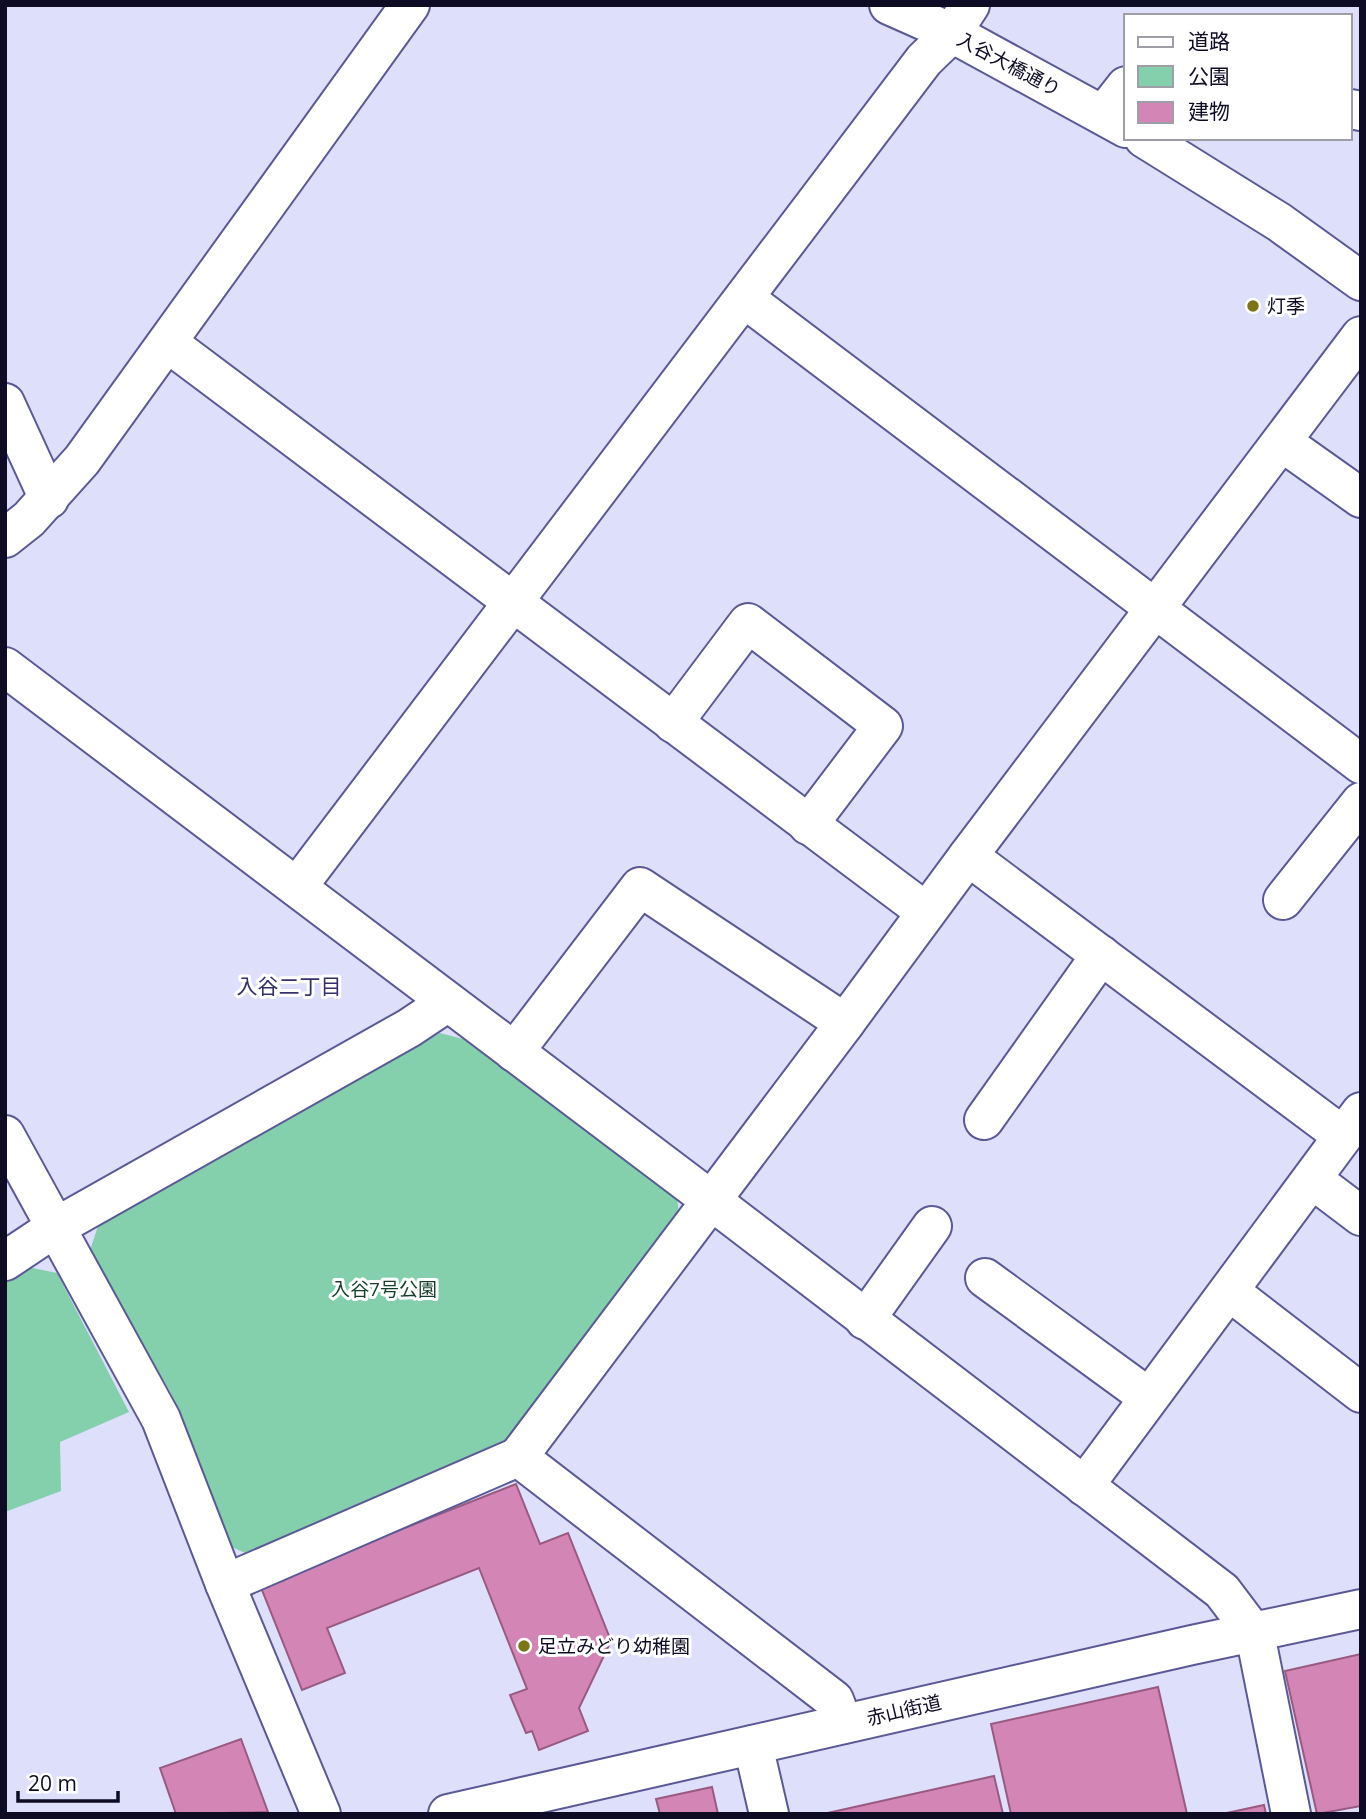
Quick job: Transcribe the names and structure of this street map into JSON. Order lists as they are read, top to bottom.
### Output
{
  "streets": {
    "street": ["入谷大橋通り", "赤山街道"]
  },
  "districts": ["入谷二丁目"],
  "parks": ["入谷7号公園"],
  "places": ["灯季", "足立みどり幼稚園"],
  "legend": ["道路", "公園", "建物"],
  "scale_bar": "20 m"
}
